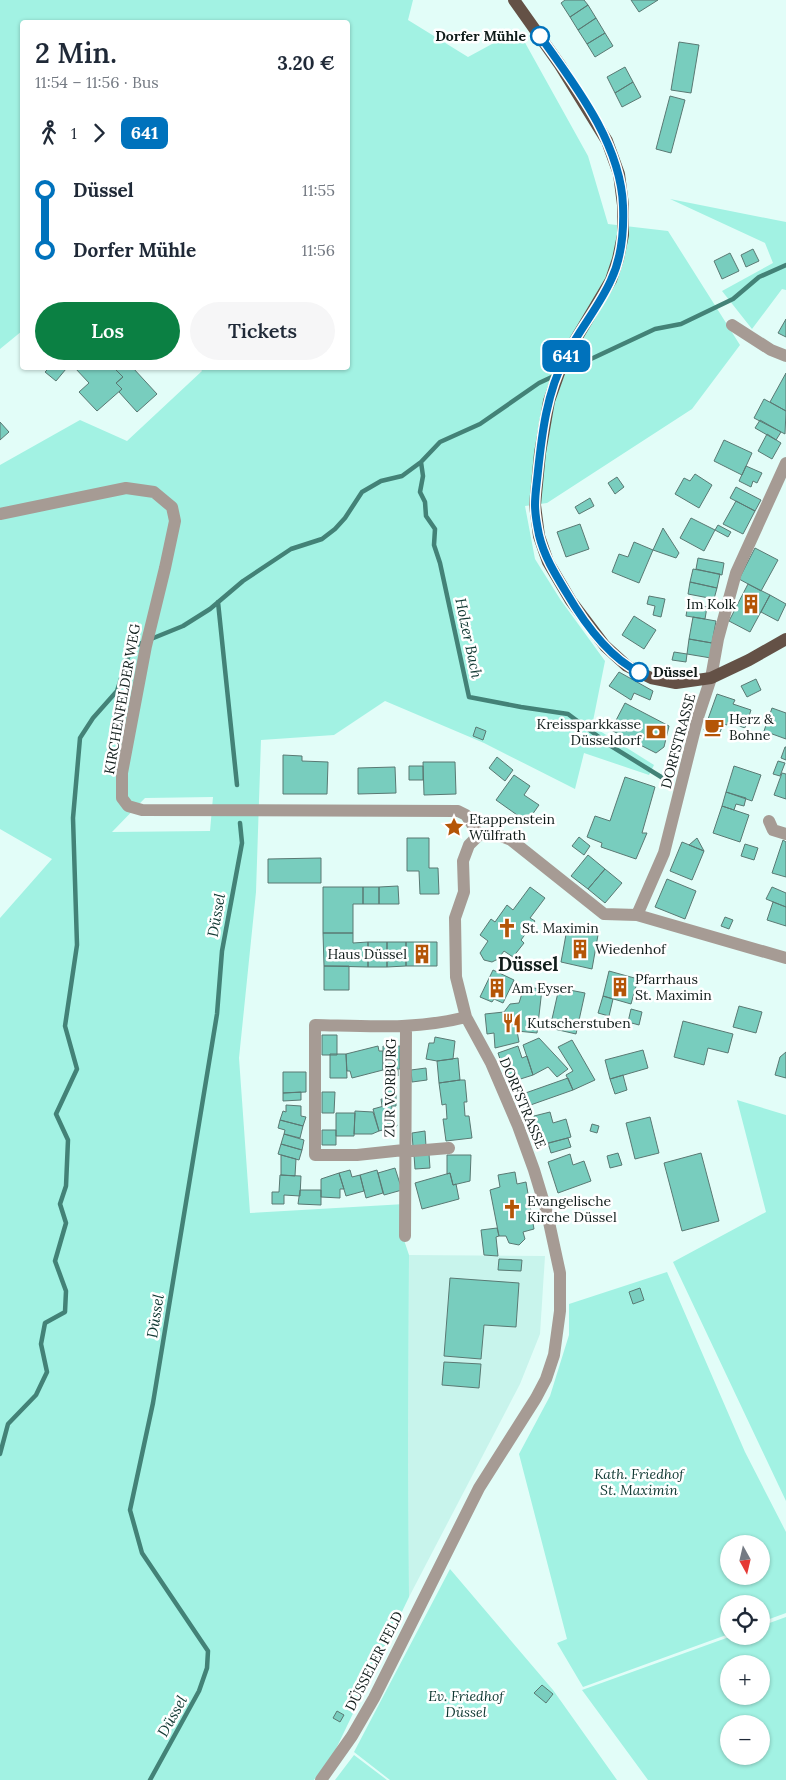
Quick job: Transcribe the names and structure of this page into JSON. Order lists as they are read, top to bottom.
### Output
{
  "streets": {
    "street": [
      "KIRCHENFELDER WEG",
      "DORFSTRASSE",
      "ZUR VORBURG",
      "DÜSSELER FELD"
    ]
  },
  "crossings": [
    ["KIRCHENFELDER WEG", "DORFSTRASSE"],
    ["DORFSTRASSE", "DÜSSELER FELD"]
  ],
  "districts": ["Düssel"],
  "water": ["Holzer Bach", "Düssel"],
  "parks": ["Kath. Friedhof St. Maximin", "Ev. Friedhof Düssel"],
  "places": {
    "other": ["Dorfer Mühle", "Düssel"],
    "building": [
      "Im Kolk",
      "Wiedenhof",
      "Haus Düssel",
      "Pfarrhaus St. Maximin",
      "Am Eyser"
    ],
    "cafe": ["Herz & Bohne"],
    "bank": ["Kreissparkkasse Düsseldorf"],
    "place": ["Etappenstein Wülfrath"],
    "church": ["St. Maximin", "Evangelische Kirche Düssel"],
    "restaurant": ["Kutscherstuben"]
  },
  "lines": ["bus line 641"],
  "north": "bottom",
  "page": {
    "on_map": "641",
    "heading": ["2 Min.", "11:54 – 11:56 · Bus", "3.20 €"],
    "legs": ["1", "641"],
    "list": [
      {
        "name": "Düssel",
        "value": "11:55"
      },
      {
        "name": "Dorfer Mühle",
        "value": "11:56"
      }
    ],
    "buttons": ["Los", "Tickets"],
    "map_buttons": ["+", "−"]
  }
}
